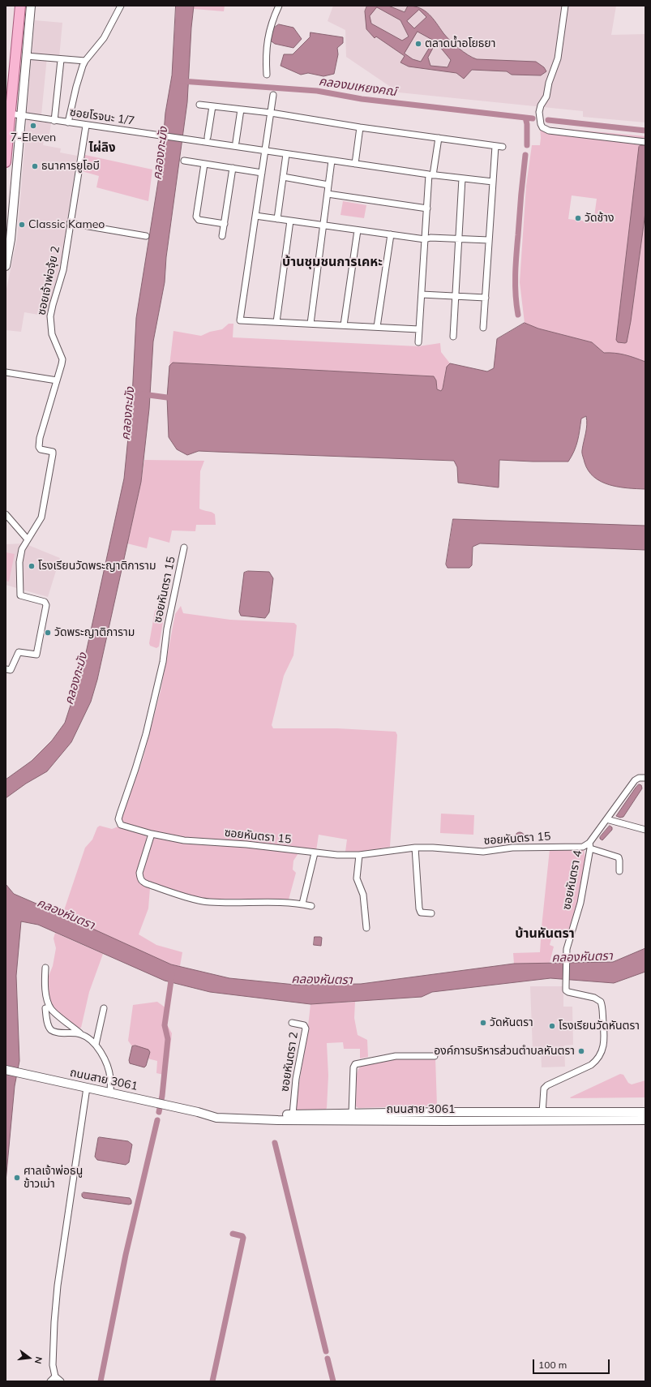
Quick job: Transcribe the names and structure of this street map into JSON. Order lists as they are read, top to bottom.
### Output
{
  "streets": {
    "main road": ["ถนนสาย 3061"],
    "street": [
      "ซอยโรจนะ 1/7",
      "ซอยเจ้าพ่อจุ้ย 2",
      "ซอยหันตรา 15",
      "ซอยหันตรา 4",
      "ซอยหันตรา 2"
    ]
  },
  "crossings": [
    ["ซอยโรจนะ 1/7", "ซอยเจ้าพ่อจุ้ย 2"],
    ["ซอยหันตรา 15", "ซอยหันตรา 4"],
    ["ซอยหันตรา 4", "ถนนสาย 3061"],
    ["ซอยหันตรา 2", "ถนนสาย 3061"]
  ],
  "districts": ["ไผ่ลิง", "บ้านชุมชนการเคหะ", "บ้านหันตรา"],
  "water": ["คลองมเหยงคณ์", "คลองกะมัง", "คลองหันตรา"],
  "places": [
    "ตลาดน้ำอโยธยา",
    "7-Eleven",
    "ธนาคารยูโอบี",
    "วัดช้าง",
    "Classic Kameo",
    "โรงเรียนวัดพระญาติการาม",
    "วัดพระญาติการาม",
    "วัดหันตรา",
    "โรงเรียนวัดหันตรา",
    "องค์การบริหารส่วนตำบลหันตรา",
    "ศาลเจ้าพ่อธนู ข้าวเม่า"
  ],
  "scale_bar": "100 m",
  "north": "right"
}
